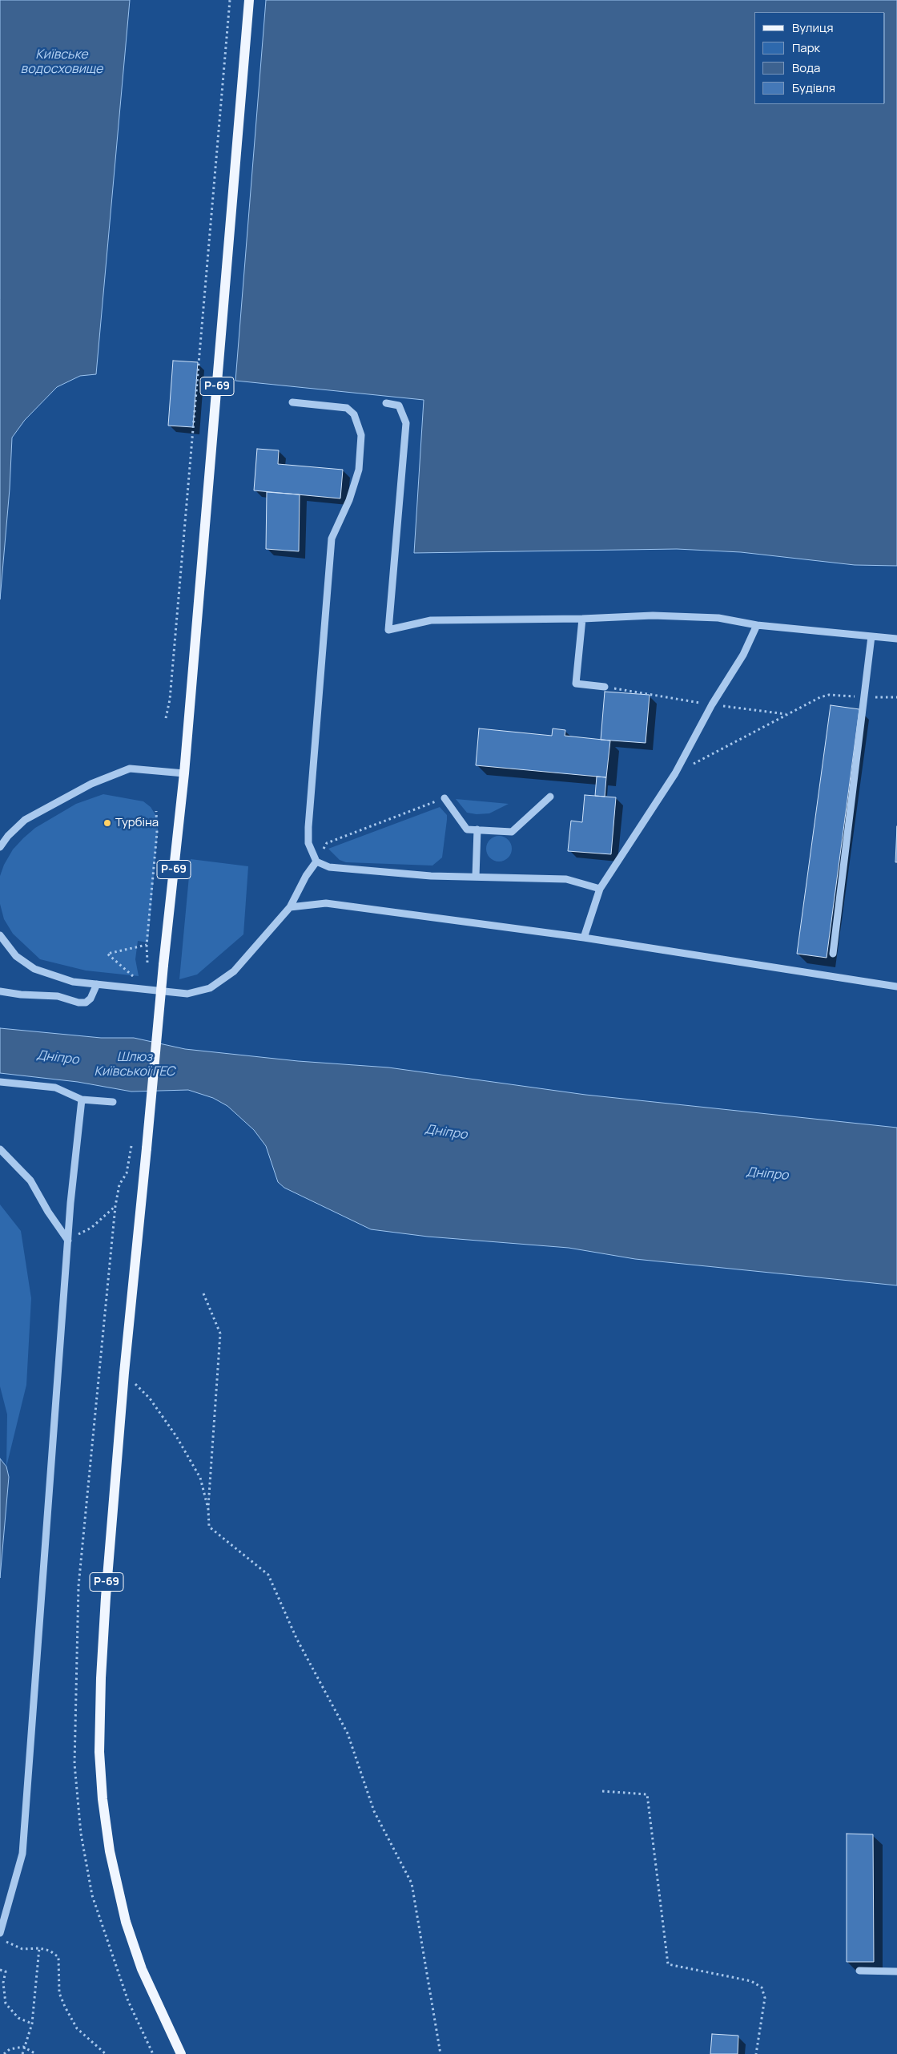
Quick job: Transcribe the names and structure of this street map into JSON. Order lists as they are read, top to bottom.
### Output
{
  "streets": {
    "main road": ["Р-69"]
  },
  "water": ["Київське водосховище", "Дніпро", "Шлюз Київської ГЕС"],
  "places": ["Турбіна"],
  "legend": [
    "Вулиця",
    "Парк",
    "Вода",
    "Будівля"
  ]
}
